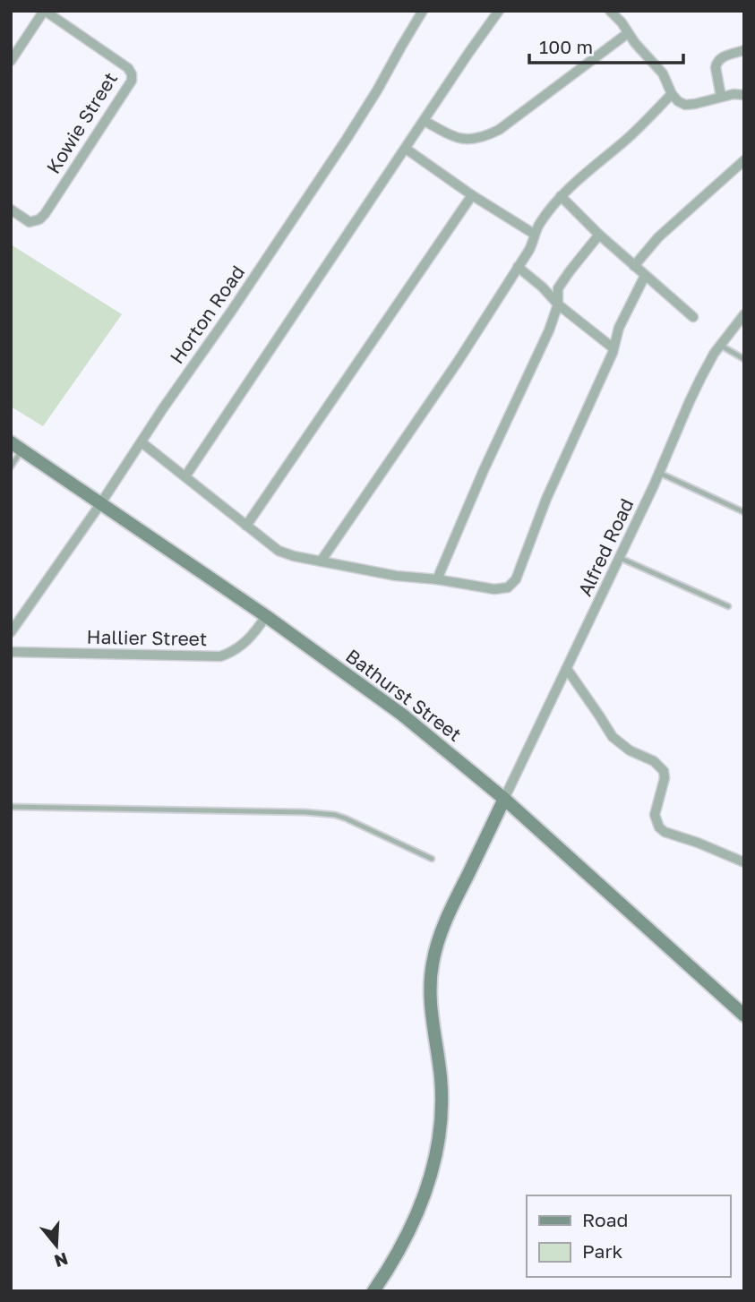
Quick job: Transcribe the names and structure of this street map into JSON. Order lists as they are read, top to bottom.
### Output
{
  "streets": {
    "main road": ["Bathurst Street"],
    "street": [
      "Kowie Street",
      "Horton Road",
      "Alfred Road",
      "Hallier Street"
    ]
  },
  "crossings": [
    ["Horton Road", "Bathurst Street"],
    ["Alfred Road", "Bathurst Street"],
    ["Hallier Street", "Bathurst Street"]
  ],
  "legend": ["Road", "Park"],
  "scale_bar": "100 m",
  "north": "bottom"
}
